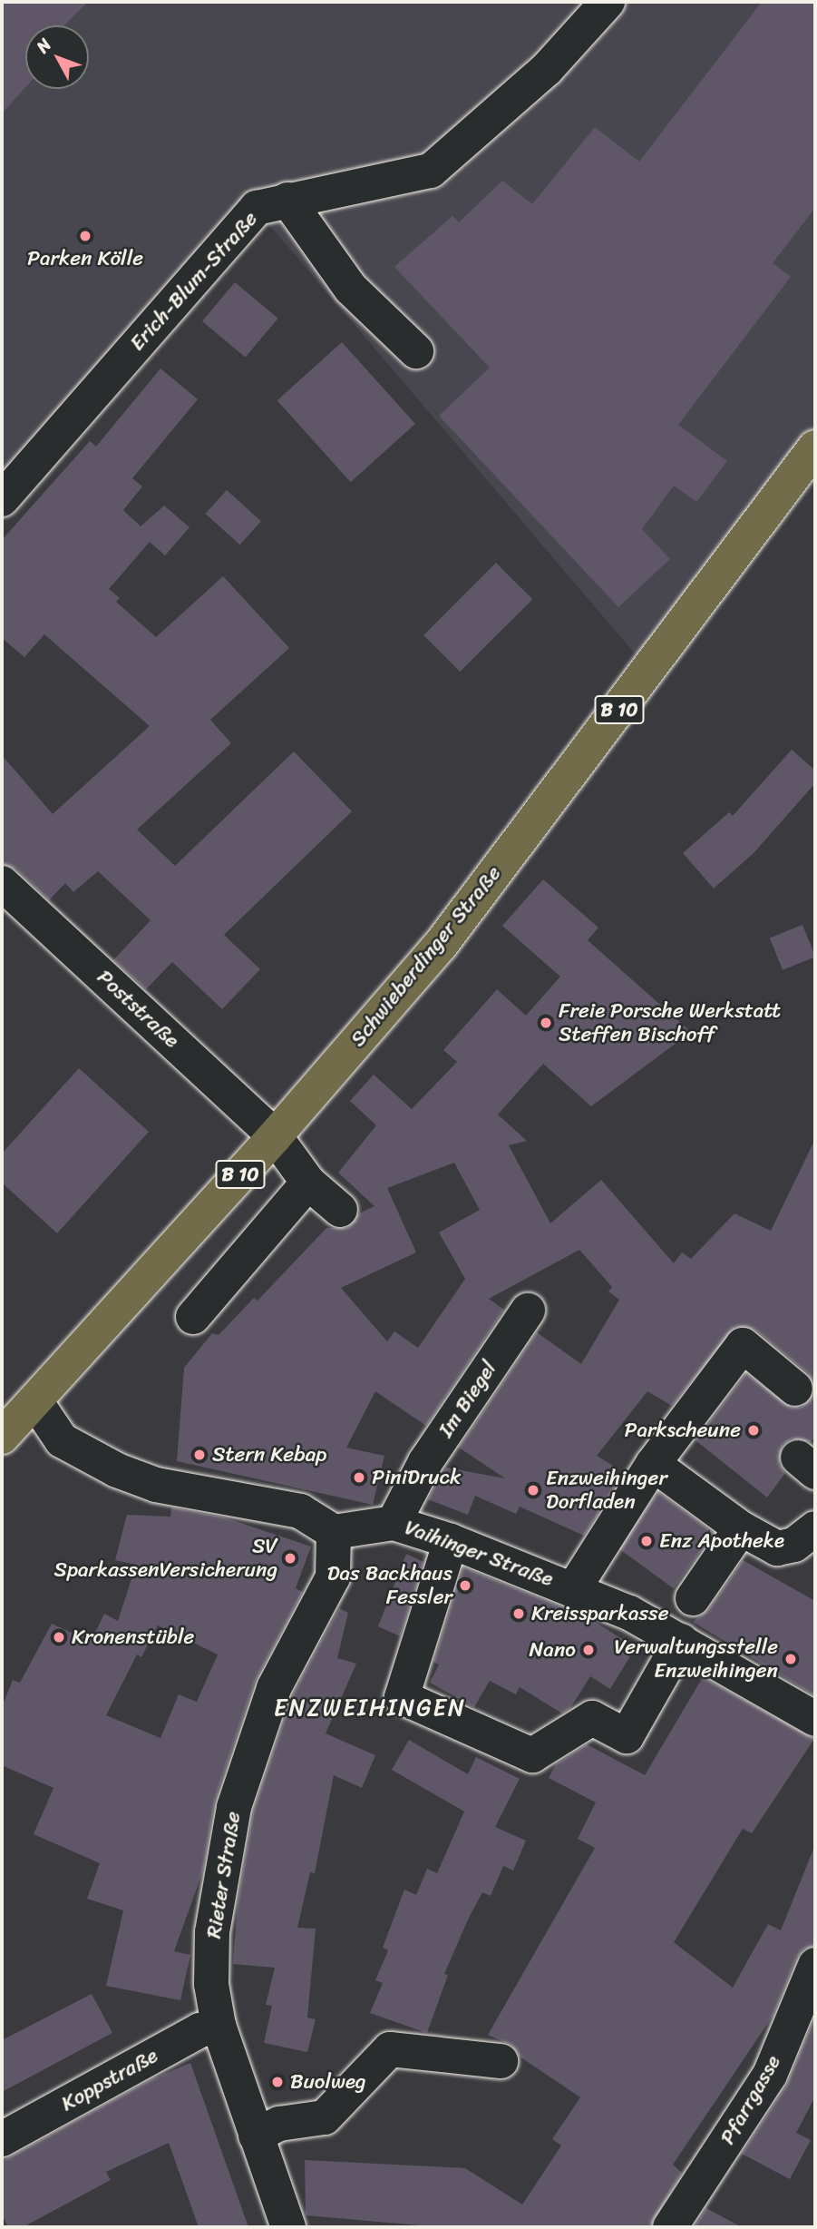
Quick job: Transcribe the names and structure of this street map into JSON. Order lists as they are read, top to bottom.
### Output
{
  "streets": {
    "main road": ["B 10", "Schwieberdinger Straße"],
    "street": [
      "Erich-Blum-Straße",
      "Poststraße",
      "Im Biegel",
      "Vaihinger Straße",
      "Rieter Straße",
      "Koppstraße",
      "Pfarrgasse"
    ]
  },
  "crossings": [
    ["Schwieberdinger Straße", "Poststraße"],
    ["Im Biegel", "Vaihinger Straße"],
    ["Vaihinger Straße", "Rieter Straße"],
    ["Rieter Straße", "Koppstraße"]
  ],
  "districts": ["ENZWEIHINGEN"],
  "places": [
    "Parken Kölle",
    "Freie Porsche Werkstatt Steffen Bischoff",
    "Parkscheune",
    "Stern Kebap",
    "PiniDruck",
    "Enzweihinger Dorfladen",
    "Enz Apotheke",
    "SV SparkassenVersicherung",
    "Das Backhaus Fessler",
    "Kreissparkasse",
    "Kronenstüble",
    "Nano",
    "Verwaltungsstelle Enzweihingen",
    "Buolweg"
  ],
  "north": "top left"
}
